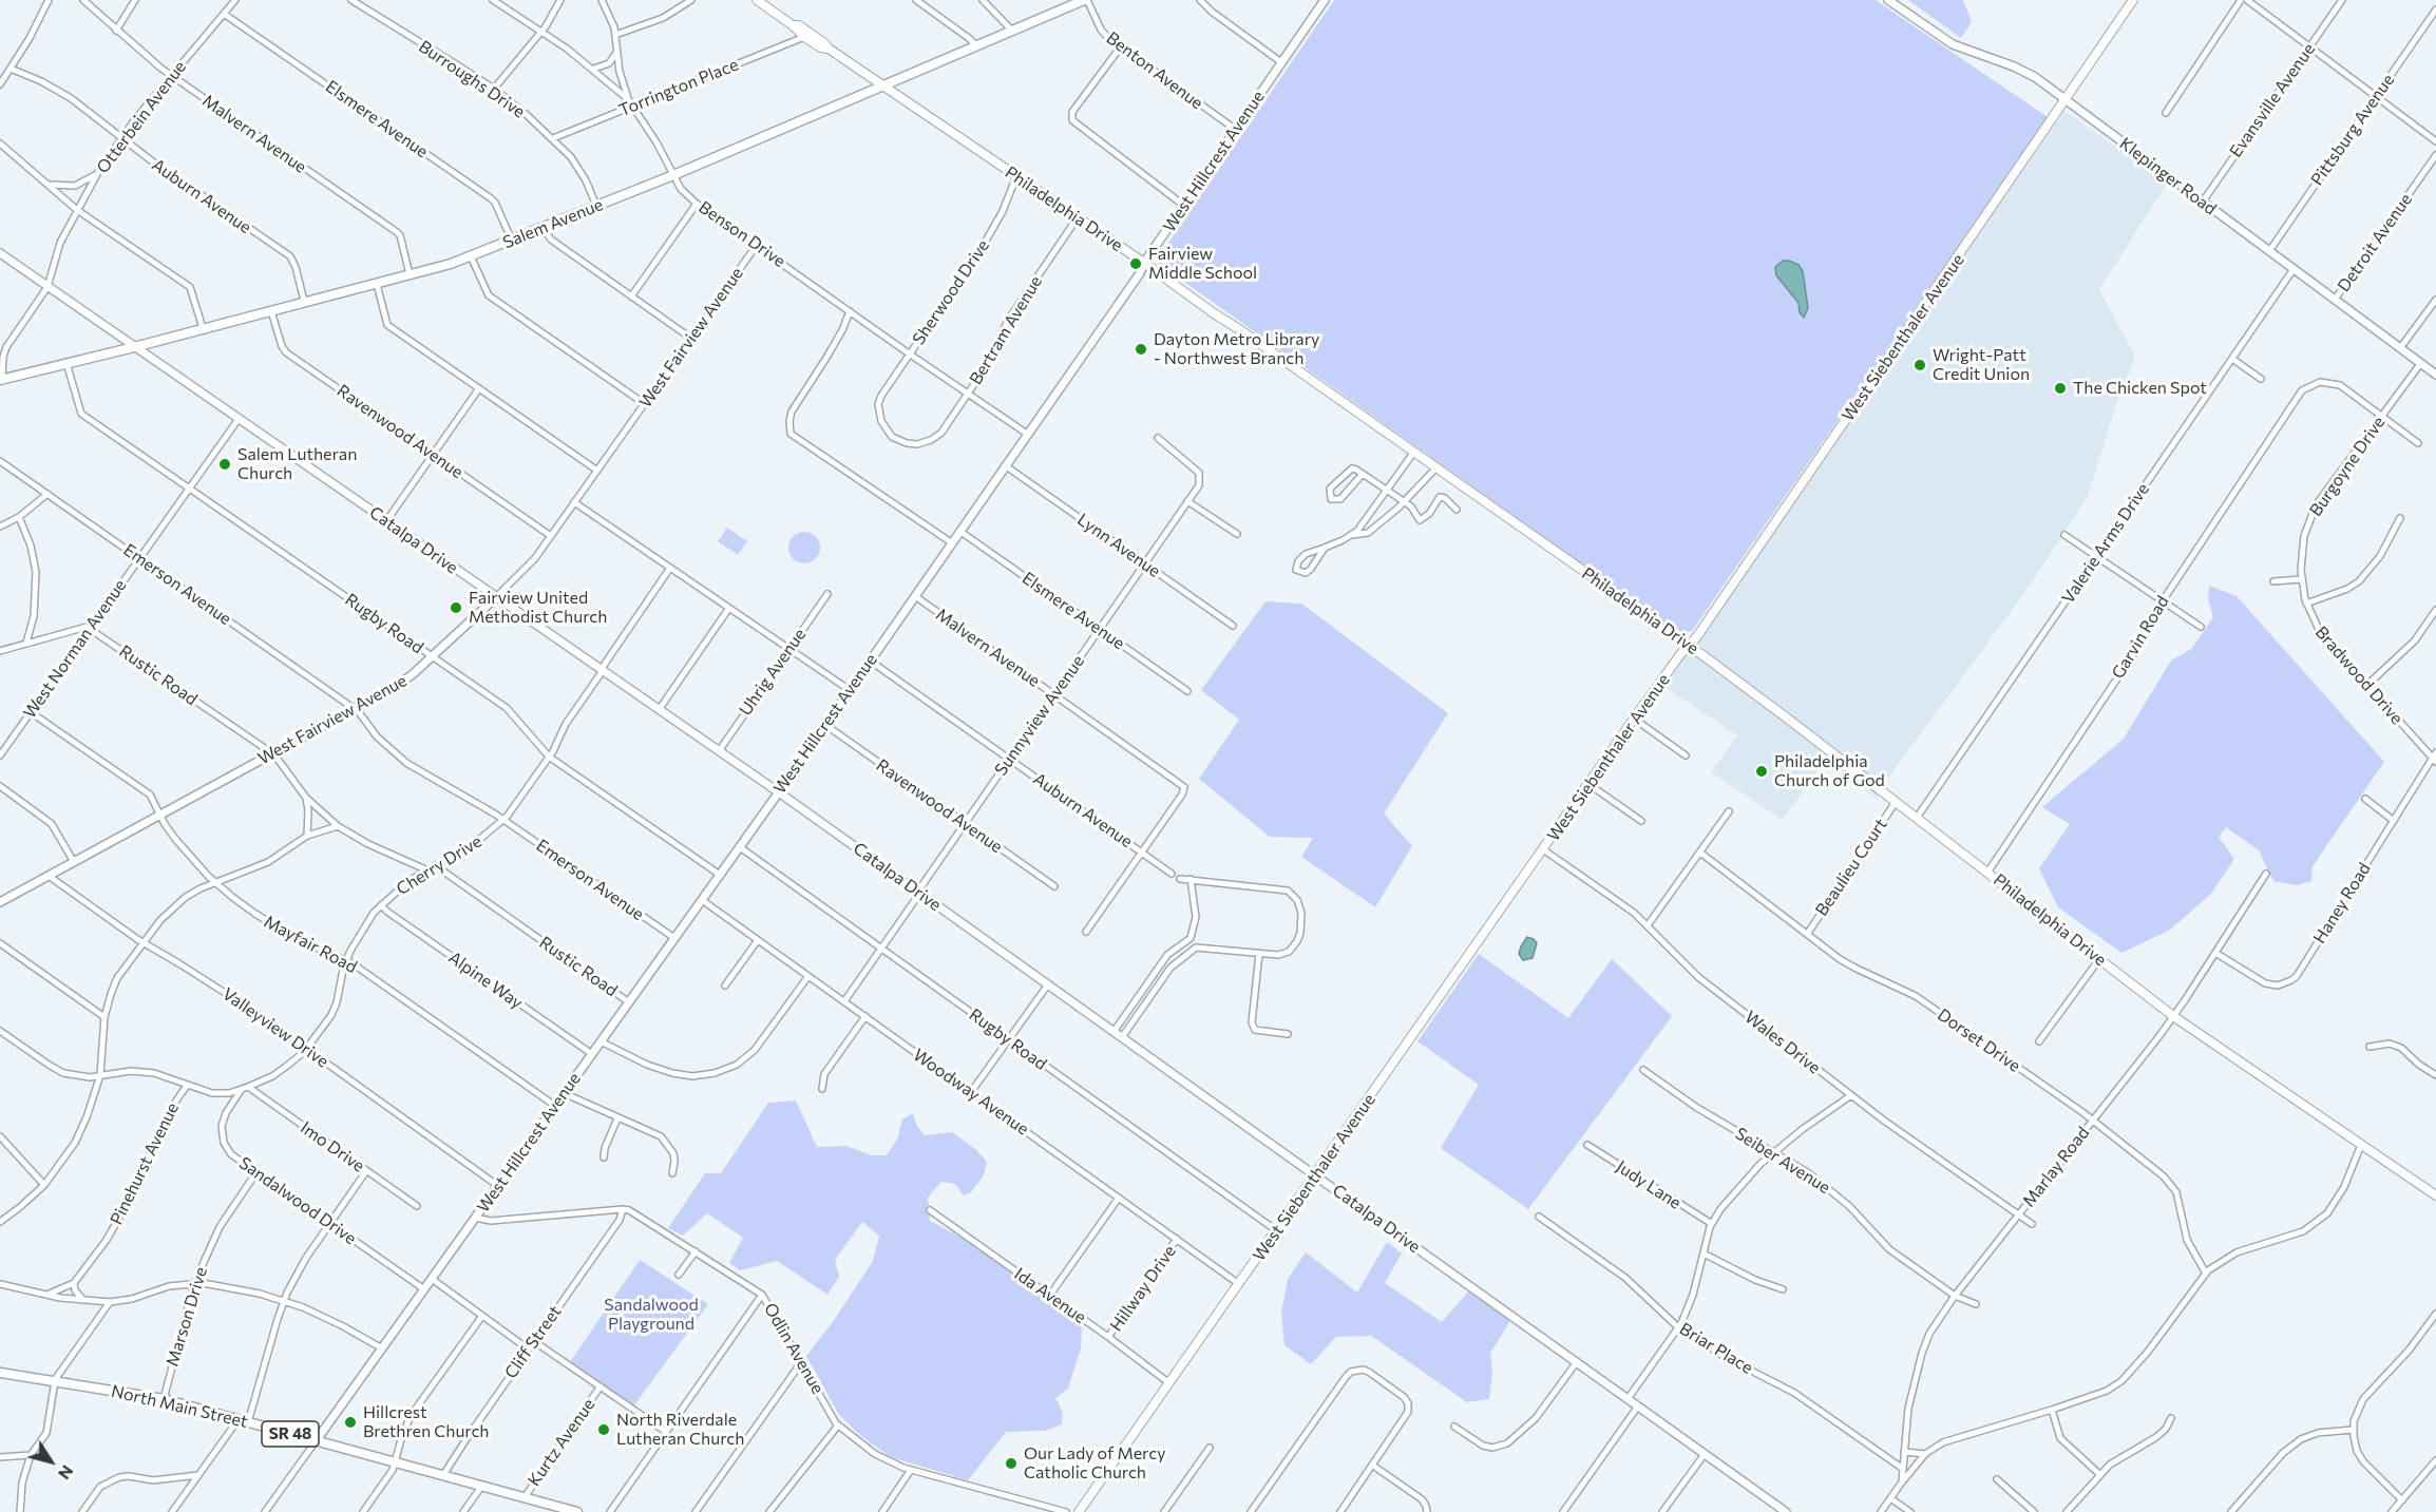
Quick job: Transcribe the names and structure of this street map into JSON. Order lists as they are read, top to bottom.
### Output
{
  "streets": {
    "main road": [
      "Philadelphia Drive",
      "Salem Avenue",
      "West Siebenthaler Avenue",
      "North Main Street",
      "SR 48"
    ],
    "street": [
      "Benton Avenue",
      "Burroughs Drive",
      "Torrington Place",
      "Evansville Avenue",
      "Otterbein Avenue",
      "Elsmere Avenue",
      "Pittsburg Avenue",
      "Malvern Avenue",
      "West Hillcrest Avenue",
      "Klepinger Road",
      "Auburn Avenue",
      "Benson Drive",
      "Detroit Avenue",
      "Sherwood Drive",
      "Bertram Avenue",
      "West Fairview Avenue",
      "Ravenwood Avenue",
      "Burgoyne Drive",
      "Catalpa Drive",
      "Valerie Arms Drive",
      "Lynn Avenue",
      "Emerson Avenue",
      "Rugby Road",
      "Garvin Road",
      "West Norman Avenue",
      "Uhrig Avenue",
      "Rustic Road",
      "Bradwood Drive",
      "Sunnyview Avenue",
      "Cherry Drive",
      "Beaulieu Court",
      "Haney Road",
      "Mayfair Road",
      "Alpine Way",
      "Valleyview Drive",
      "Dorset Drive",
      "Wales Drive",
      "Woodway Avenue",
      "Imo Drive",
      "Seiber Avenue",
      "Pinehurst Avenue",
      "Marlay Road",
      "Judy Lane",
      "Sandalwood Drive",
      "Hillway Drive",
      "Ida Avenue",
      "Marson Drive",
      "Cliff Street",
      "Odlin Avenue",
      "Briar Place",
      "Kurtz Avenue"
    ]
  },
  "crossings": [
    ["Benton Avenue", "West Hillcrest Avenue"],
    ["Benton Avenue", "Salem Avenue"],
    ["Burroughs Drive", "Torrington Place"],
    ["Burroughs Drive", "Salem Avenue"],
    ["Torrington Place", "Philadelphia Drive"],
    ["Torrington Place", "Benson Drive"],
    ["Evansville Avenue", "Klepinger Road"],
    ["Otterbein Avenue", "Elsmere Avenue"],
    ["Otterbein Avenue", "Malvern Avenue"],
    ["Otterbein Avenue", "Auburn Avenue"],
    ["Otterbein Avenue", "Salem Avenue"],
    ["Otterbein Avenue", "Catalpa Drive"],
    ["Elsmere Avenue", "West Hillcrest Avenue"],
    ["Elsmere Avenue", "Salem Avenue"],
    ["Elsmere Avenue", "Sunnyview Avenue"],
    ["Pittsburg Avenue", "Klepinger Road"],
    ["Malvern Avenue", "West Hillcrest Avenue"],
    ["Malvern Avenue", "Auburn Avenue"],
    ["Malvern Avenue", "Salem Avenue"],
    ["Malvern Avenue", "Sunnyview Avenue"],
    ["West Hillcrest Avenue", "Auburn Avenue"],
    ["West Hillcrest Avenue", "Philadelphia Drive"],
    ["West Hillcrest Avenue", "Benson Drive"],
    ["West Hillcrest Avenue", "Ravenwood Avenue"],
    ["West Hillcrest Avenue", "Catalpa Drive"],
    ["West Hillcrest Avenue", "Lynn Avenue"],
    ["West Hillcrest Avenue", "Emerson Avenue"],
    ["West Hillcrest Avenue", "Rugby Road"],
    ["West Hillcrest Avenue", "Rustic Road"],
    ["West Hillcrest Avenue", "Mayfair Road"],
    ["West Hillcrest Avenue", "Alpine Way"],
    ["West Hillcrest Avenue", "Valleyview Drive"],
    ["West Hillcrest Avenue", "Woodway Avenue"],
    ["West Hillcrest Avenue", "Sandalwood Drive"],
    ["West Hillcrest Avenue", "North Main Street"],
    ["Klepinger Road", "Detroit Avenue"],
    ["Klepinger Road", "West Siebenthaler Avenue"],
    ["Klepinger Road", "Burgoyne Drive"],
    ["Klepinger Road", "Valerie Arms Drive"],
    ["Auburn Avenue", "Salem Avenue"],
    ["Auburn Avenue", "Sunnyview Avenue"],
    ["Philadelphia Drive", "Salem Avenue"],
    ["Philadelphia Drive", "Sherwood Drive"],
    ["Philadelphia Drive", "Bertram Avenue"],
    ["Philadelphia Drive", "West Siebenthaler Avenue"],
    ["Philadelphia Drive", "Valerie Arms Drive"],
    ["Philadelphia Drive", "Garvin Road"],
    ["Philadelphia Drive", "Beaulieu Court"],
    ["Philadelphia Drive", "Marlay Road"],
    ["Salem Avenue", "Benson Drive"],
    ["Salem Avenue", "Ravenwood Avenue"],
    ["Salem Avenue", "Catalpa Drive"],
    ["Salem Avenue", "Rugby Road"],
    ["Benson Drive", "Sherwood Drive"],
    ["Benson Drive", "Bertram Avenue"],
    ["Benson Drive", "West Fairview Avenue"],
    ["Sherwood Drive", "Bertram Avenue"],
    ["West Fairview Avenue", "Ravenwood Avenue"],
    ["West Fairview Avenue", "Catalpa Drive"],
    ["West Fairview Avenue", "Emerson Avenue"],
    ["West Fairview Avenue", "Rugby Road"],
    ["West Fairview Avenue", "Rustic Road"],
    ["West Fairview Avenue", "Mayfair Road"],
    ["West Fairview Avenue", "Valleyview Drive"],
    ["West Siebenthaler Avenue", "Catalpa Drive"],
    ["West Siebenthaler Avenue", "Rugby Road"],
    ["West Siebenthaler Avenue", "Wales Drive"],
    ["West Siebenthaler Avenue", "Woodway Avenue"],
    ["West Siebenthaler Avenue", "Ida Avenue"],
    ["Ravenwood Avenue", "Sunnyview Avenue"],
    ["Burgoyne Drive", "Garvin Road"],
    ["Burgoyne Drive", "Bradwood Drive"],
    ["Catalpa Drive", "West Norman Avenue"],
    ["Catalpa Drive", "Uhrig Avenue"],
    ["Catalpa Drive", "Sunnyview Avenue"],
    ["Catalpa Drive", "Cherry Drive"],
    ["Lynn Avenue", "Sunnyview Avenue"],
    ["Emerson Avenue", "West Norman Avenue"],
    ["Emerson Avenue", "Cherry Drive"],
    ["Rugby Road", "West Norman Avenue"],
    ["Rugby Road", "Sunnyview Avenue"],
    ["Rugby Road", "Cherry Drive"],
    ["West Norman Avenue", "Rustic Road"],
    ["West Norman Avenue", "Mayfair Road"],
    ["Rustic Road", "Cherry Drive"],
    ["Bradwood Drive", "Haney Road"],
    ["Sunnyview Avenue", "Woodway Avenue"],
    ["Cherry Drive", "Mayfair Road"],
    ["Cherry Drive", "Alpine Way"],
    ["Cherry Drive", "Valleyview Drive"],
    ["Cherry Drive", "Imo Drive"],
    ["Cherry Drive", "Pinehurst Avenue"],
    ["Cherry Drive", "Sandalwood Drive"],
    ["Beaulieu Court", "Dorset Drive"],
    ["Haney Road", "Marlay Road"],
    ["Dorset Drive", "Marlay Road"],
    ["Wales Drive", "Marlay Road"],
    ["Woodway Avenue", "Hillway Drive"],
    ["Imo Drive", "Sandalwood Drive"],
    ["Seiber Avenue", "Marlay Road"],
    ["Marlay Road", "Briar Place"],
    ["Sandalwood Drive", "Marson Drive"],
    ["Hillway Drive", "Ida Avenue"],
    ["Marson Drive", "North Main Street"],
    ["Cliff Street", "Odlin Avenue"],
    ["Cliff Street", "North Main Street"],
    ["North Main Street", "Kurtz Avenue"]
  ],
  "parks": ["Sandalwood Playground"],
  "places": [
    "Fairview Middle School",
    "Dayton Metro Library - Northwest Branch",
    "Wright-Patt Credit Union",
    "The Chicken Spot",
    "Salem Lutheran Church",
    "Fairview United Methodist Church",
    "Philadelphia Church of God",
    "Hillcrest Brethren Church",
    "North Riverdale Lutheran Church",
    "Our Lady of Mercy Catholic Church"
  ],
  "north": "bottom right"
}
